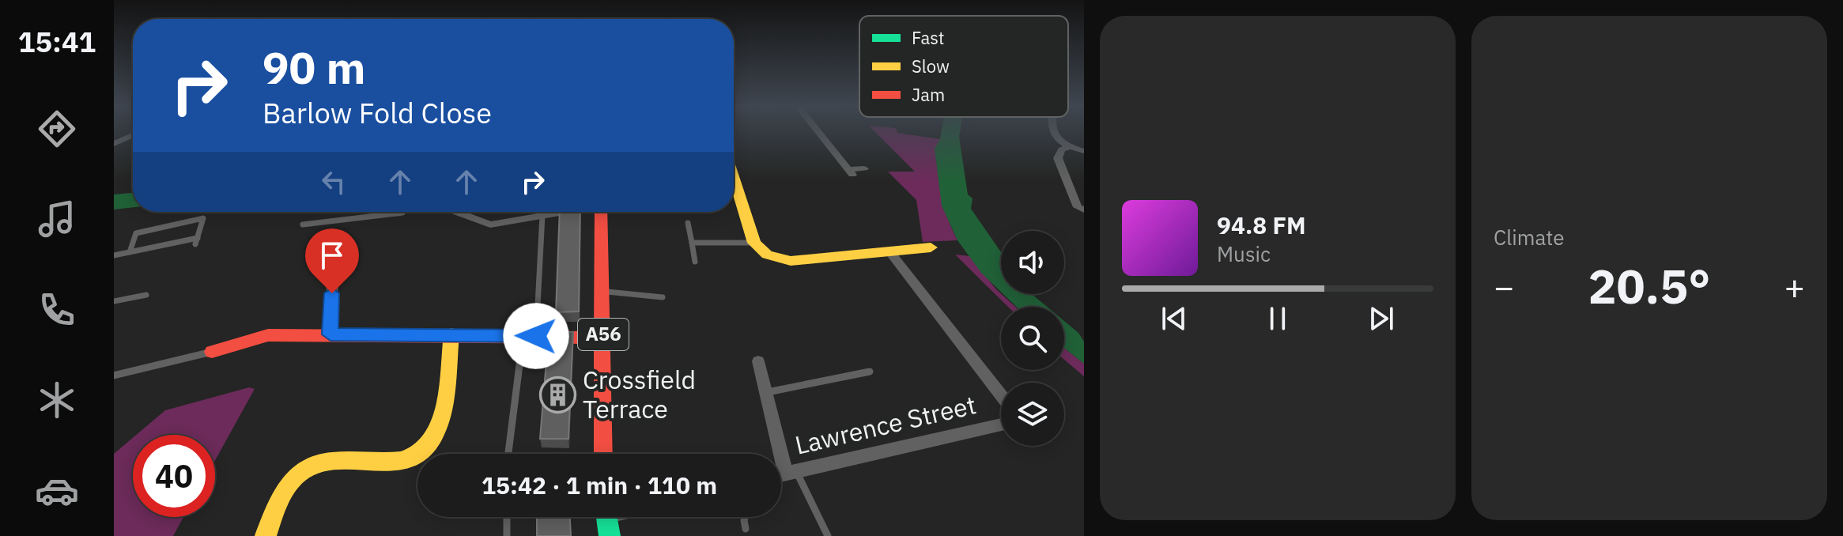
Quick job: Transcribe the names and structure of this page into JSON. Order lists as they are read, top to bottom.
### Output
{
  "streets": {
    "main road": ["A56"],
    "street": ["Lawrence Street"]
  },
  "places": {
    "building": ["Crossfield Terrace"]
  },
  "legend": ["Fast", "Slow", "Jam"],
  "page": {
    "tabs": "15:41",
    "tile": "Climate",
    "turn": ["90 m", "Barlow Fold Close"],
    "song": ["94.8 FM", "Music"],
    "heat": ["−", "20.5°", "+"],
    "limit": "40",
    "trip": "15:42 · 1 min · 110 m"
  }
}
